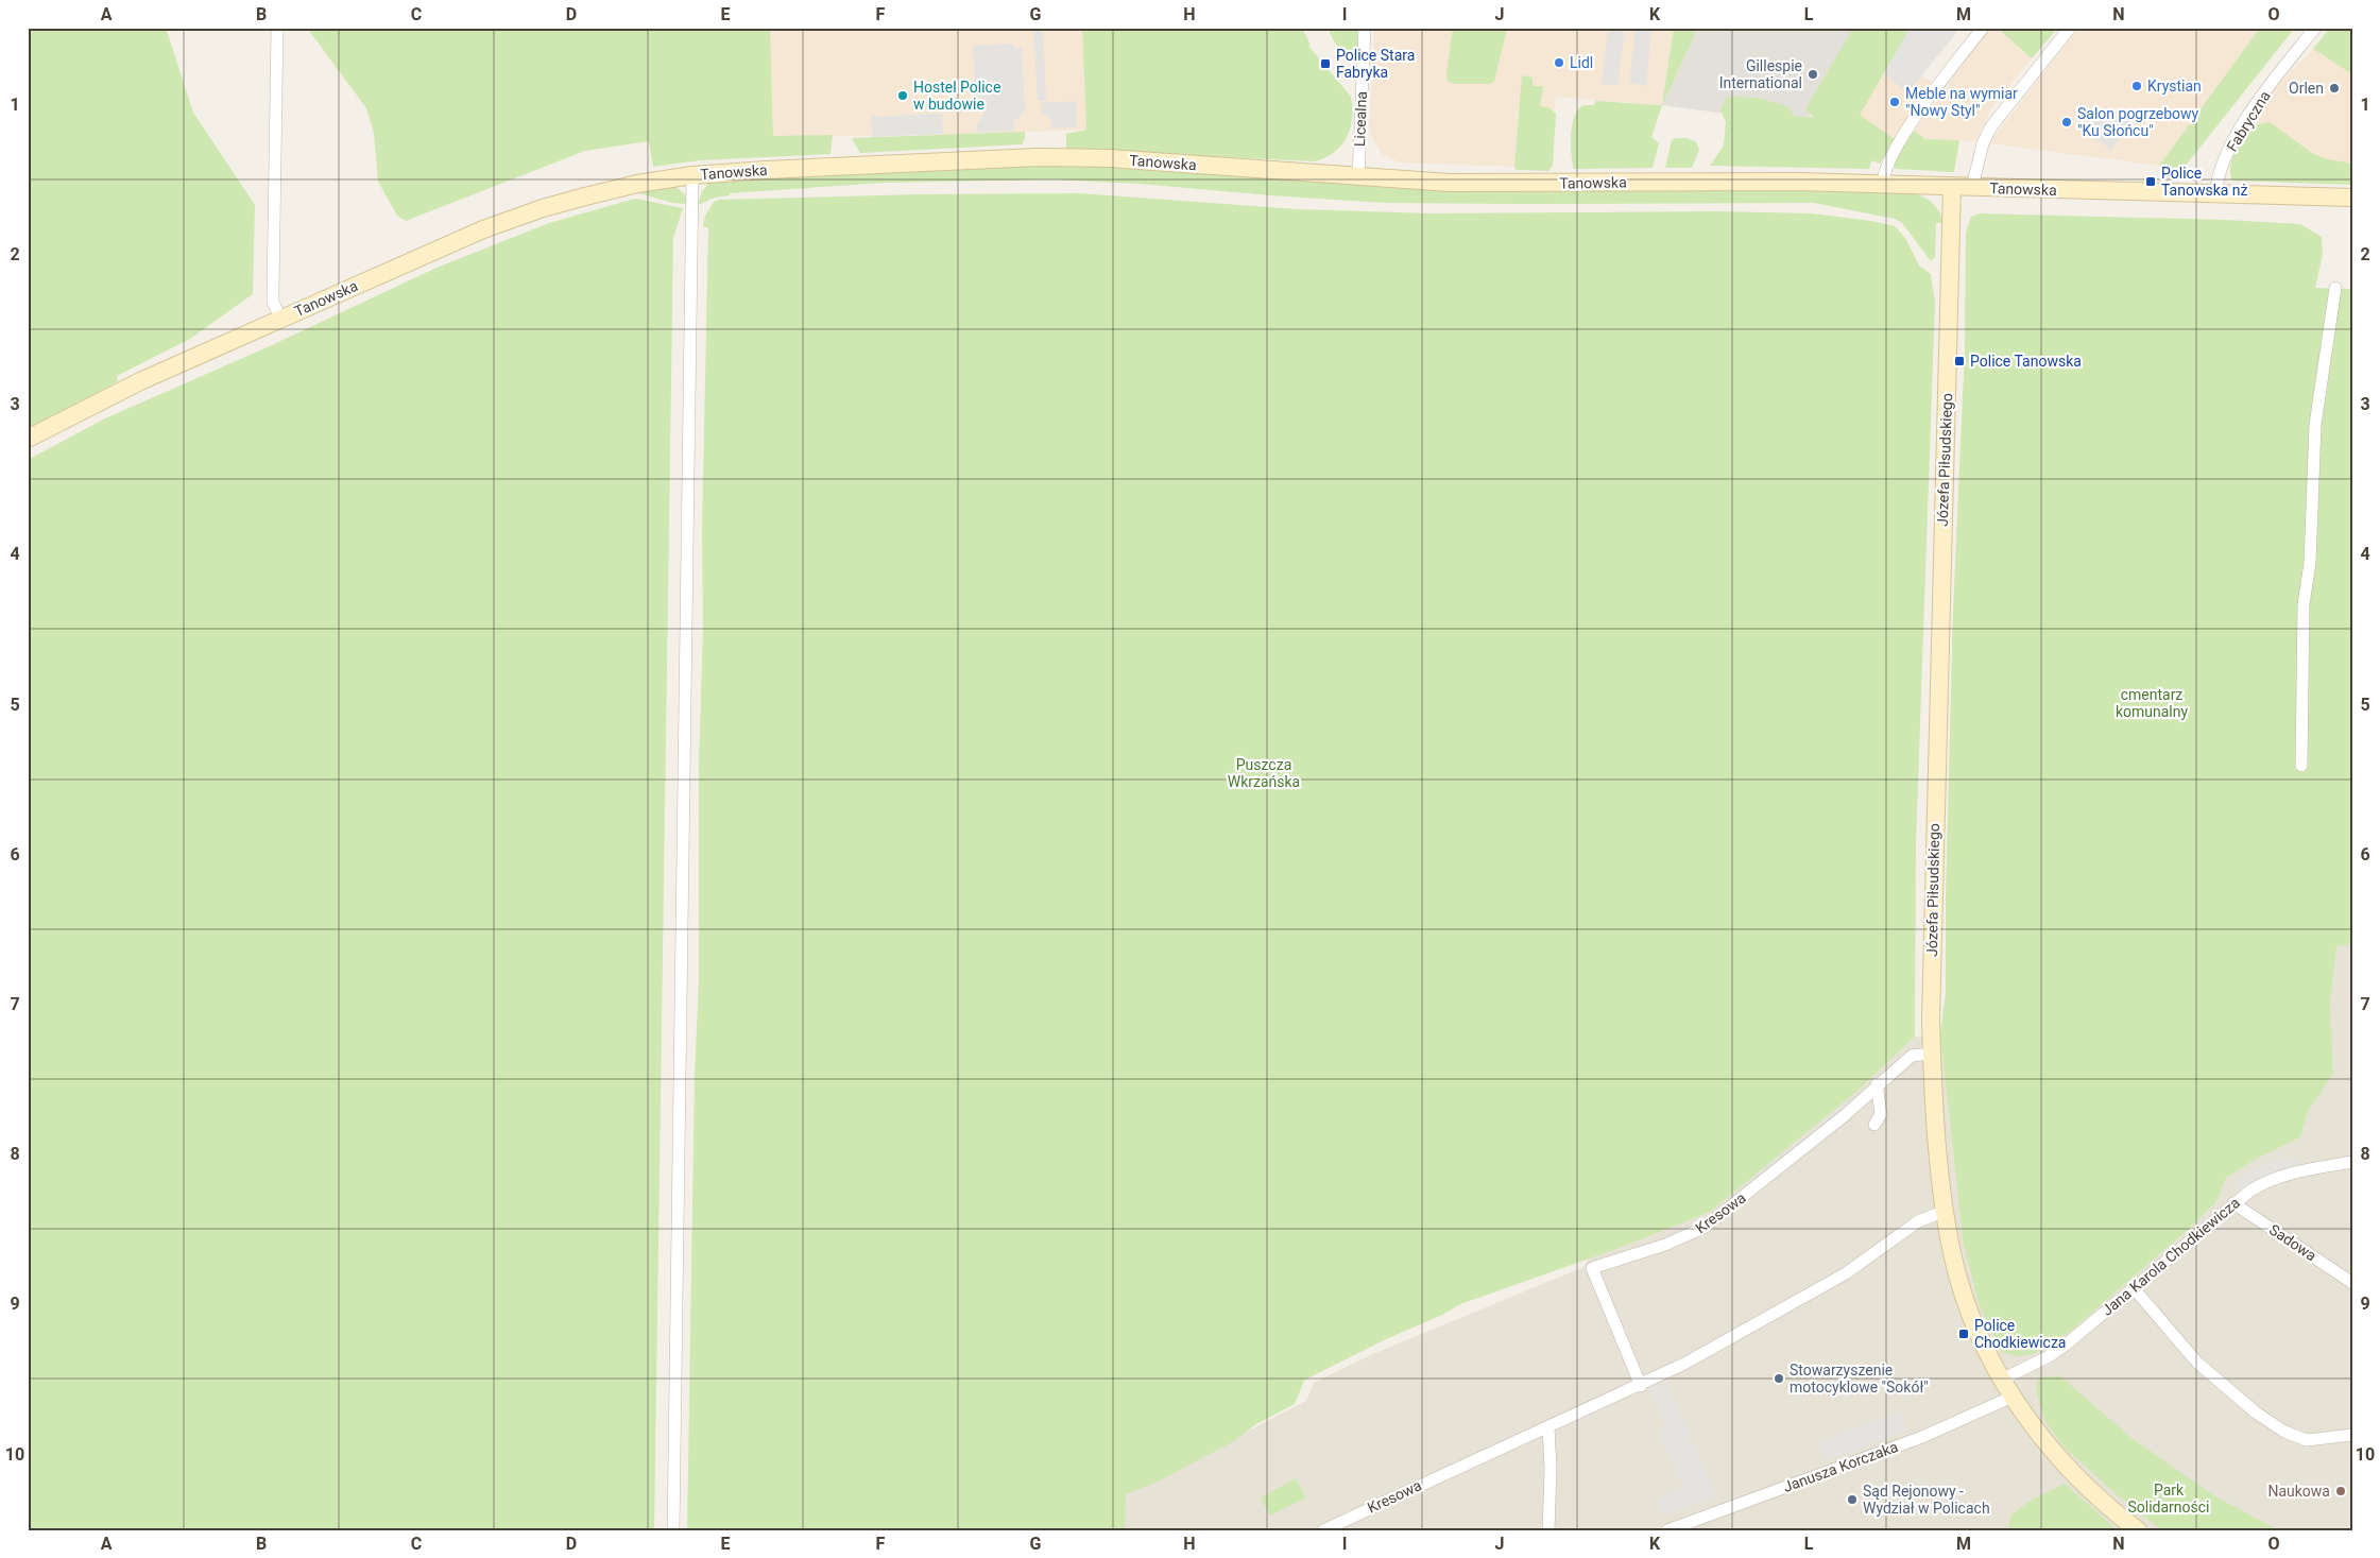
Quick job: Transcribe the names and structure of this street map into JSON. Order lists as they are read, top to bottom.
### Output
{
  "streets": {
    "main road": ["Tanowska", "Józefa Piłsudskiego"],
    "street": [
      "Licealna",
      "Fabryczna",
      "Kresowa",
      "Sadowa",
      "Jana Karola Chodkiewicza",
      "Janusza Korczaka"
    ]
  },
  "crossings": [
    ["Licealna", "Tanowska"],
    ["Fabryczna", "Tanowska"],
    ["Tanowska", "Józefa Piłsudskiego"],
    ["Józefa Piłsudskiego", "Kresowa"],
    ["Józefa Piłsudskiego", "Jana Karola Chodkiewicza"],
    ["Józefa Piłsudskiego", "Janusza Korczaka"],
    ["Sadowa", "Jana Karola Chodkiewicza"]
  ],
  "parks": ["cmentarz komunalny", "Puszcza Wkrzańska", "Park Solidarności"],
  "places": {
    "other": [
      "Lidl",
      "Gillespie International",
      "Krystian",
      "Orlen",
      "Hostel Police w budowie",
      "Meble na wymiar \"Nowy Styl\"",
      "Salon pogrzebowy \"Ku Słońcu\"",
      "Stowarzyszenie motocyklowe \"Sokół\"",
      "Naukowa",
      "Sąd Rejonowy - Wydział w Policach"
    ],
    "transit": [
      "Police Stara Fabryka",
      "Police Tanowska nż",
      "Police Tanowska",
      "Police Chodkiewicza"
    ]
  },
  "grid": {
    "columns": [
      "A",
      "B",
      "C",
      "D",
      "E",
      "F",
      "G",
      "H",
      "I",
      "J",
      "K",
      "L",
      "M",
      "N",
      "O"
    ],
    "rows": [
      "1",
      "2",
      "3",
      "4",
      "5",
      "6",
      "7",
      "8",
      "9",
      "10"
    ]
  }
}
